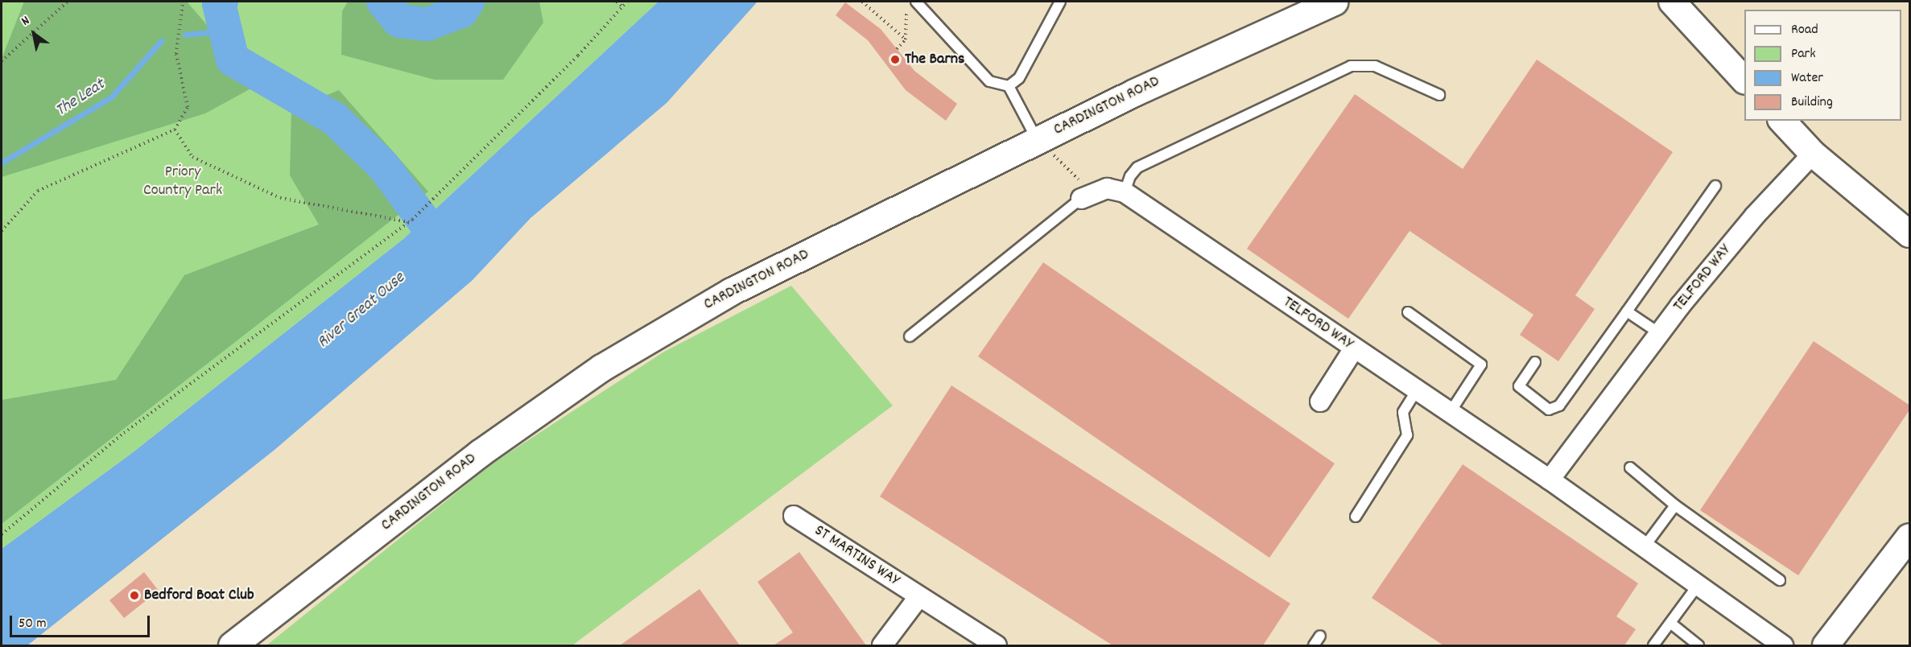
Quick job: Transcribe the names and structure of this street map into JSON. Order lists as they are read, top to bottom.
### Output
{
  "streets": {
    "main road": ["CARDINGTON ROAD"],
    "street": ["TELFORD WAY", "ST MARTINS WAY"]
  },
  "water": ["The Leat", "River Great Ouse"],
  "parks": ["Priory Country Park"],
  "places": ["The Barns", "Bedford Boat Club"],
  "legend": [
    "Road",
    "Park",
    "Water",
    "Building"
  ],
  "scale_bar": "50 m",
  "north": "top left"
}
